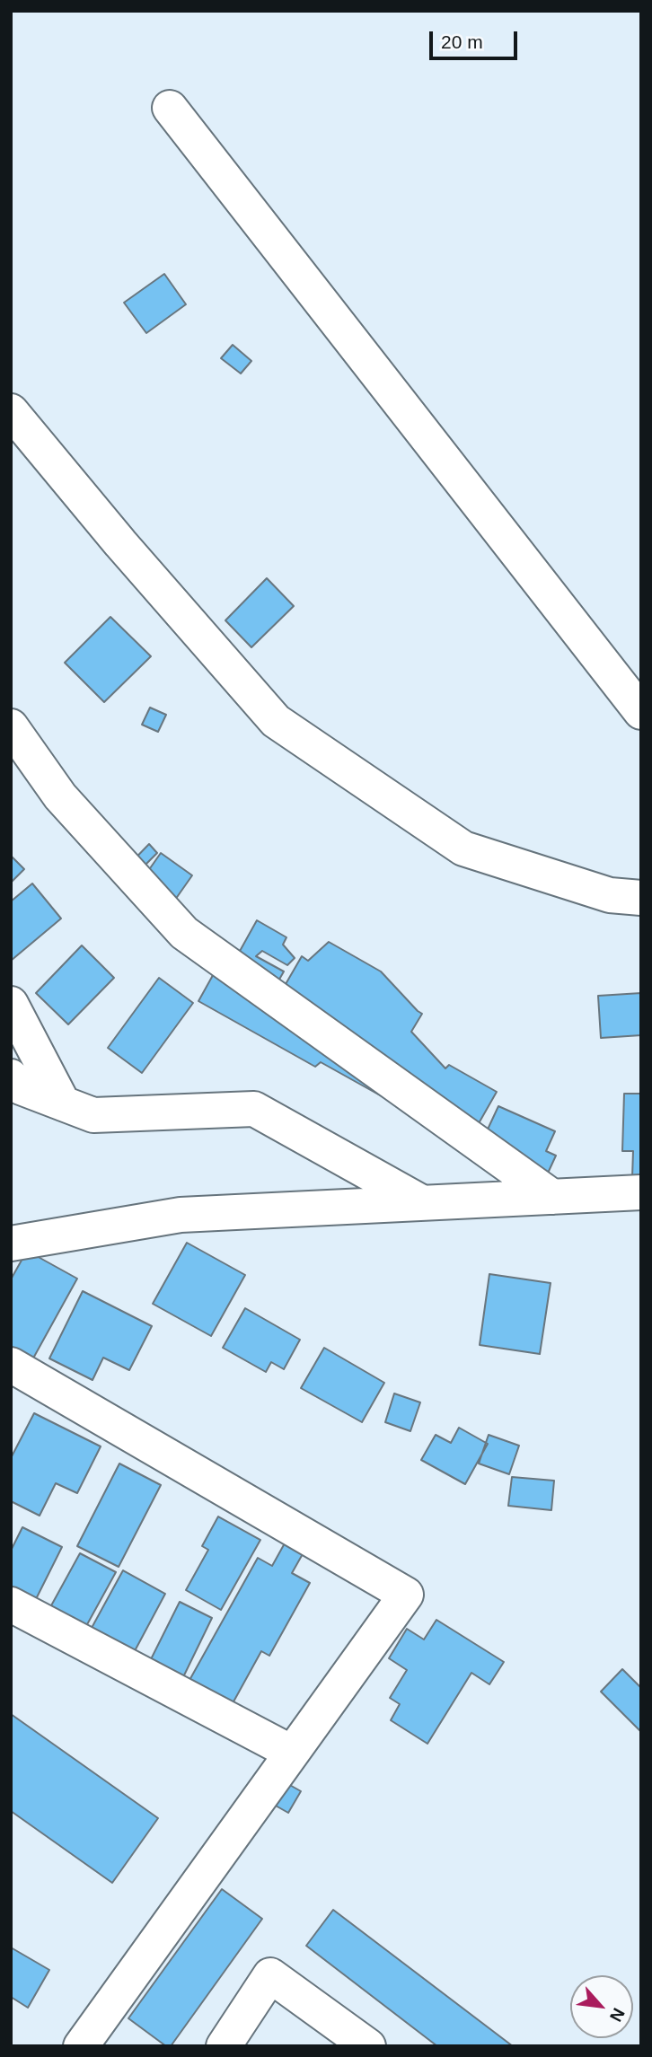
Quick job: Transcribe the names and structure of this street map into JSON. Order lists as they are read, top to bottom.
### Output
{
  "scale_bar": "20 m",
  "north": "bottom right"
}
